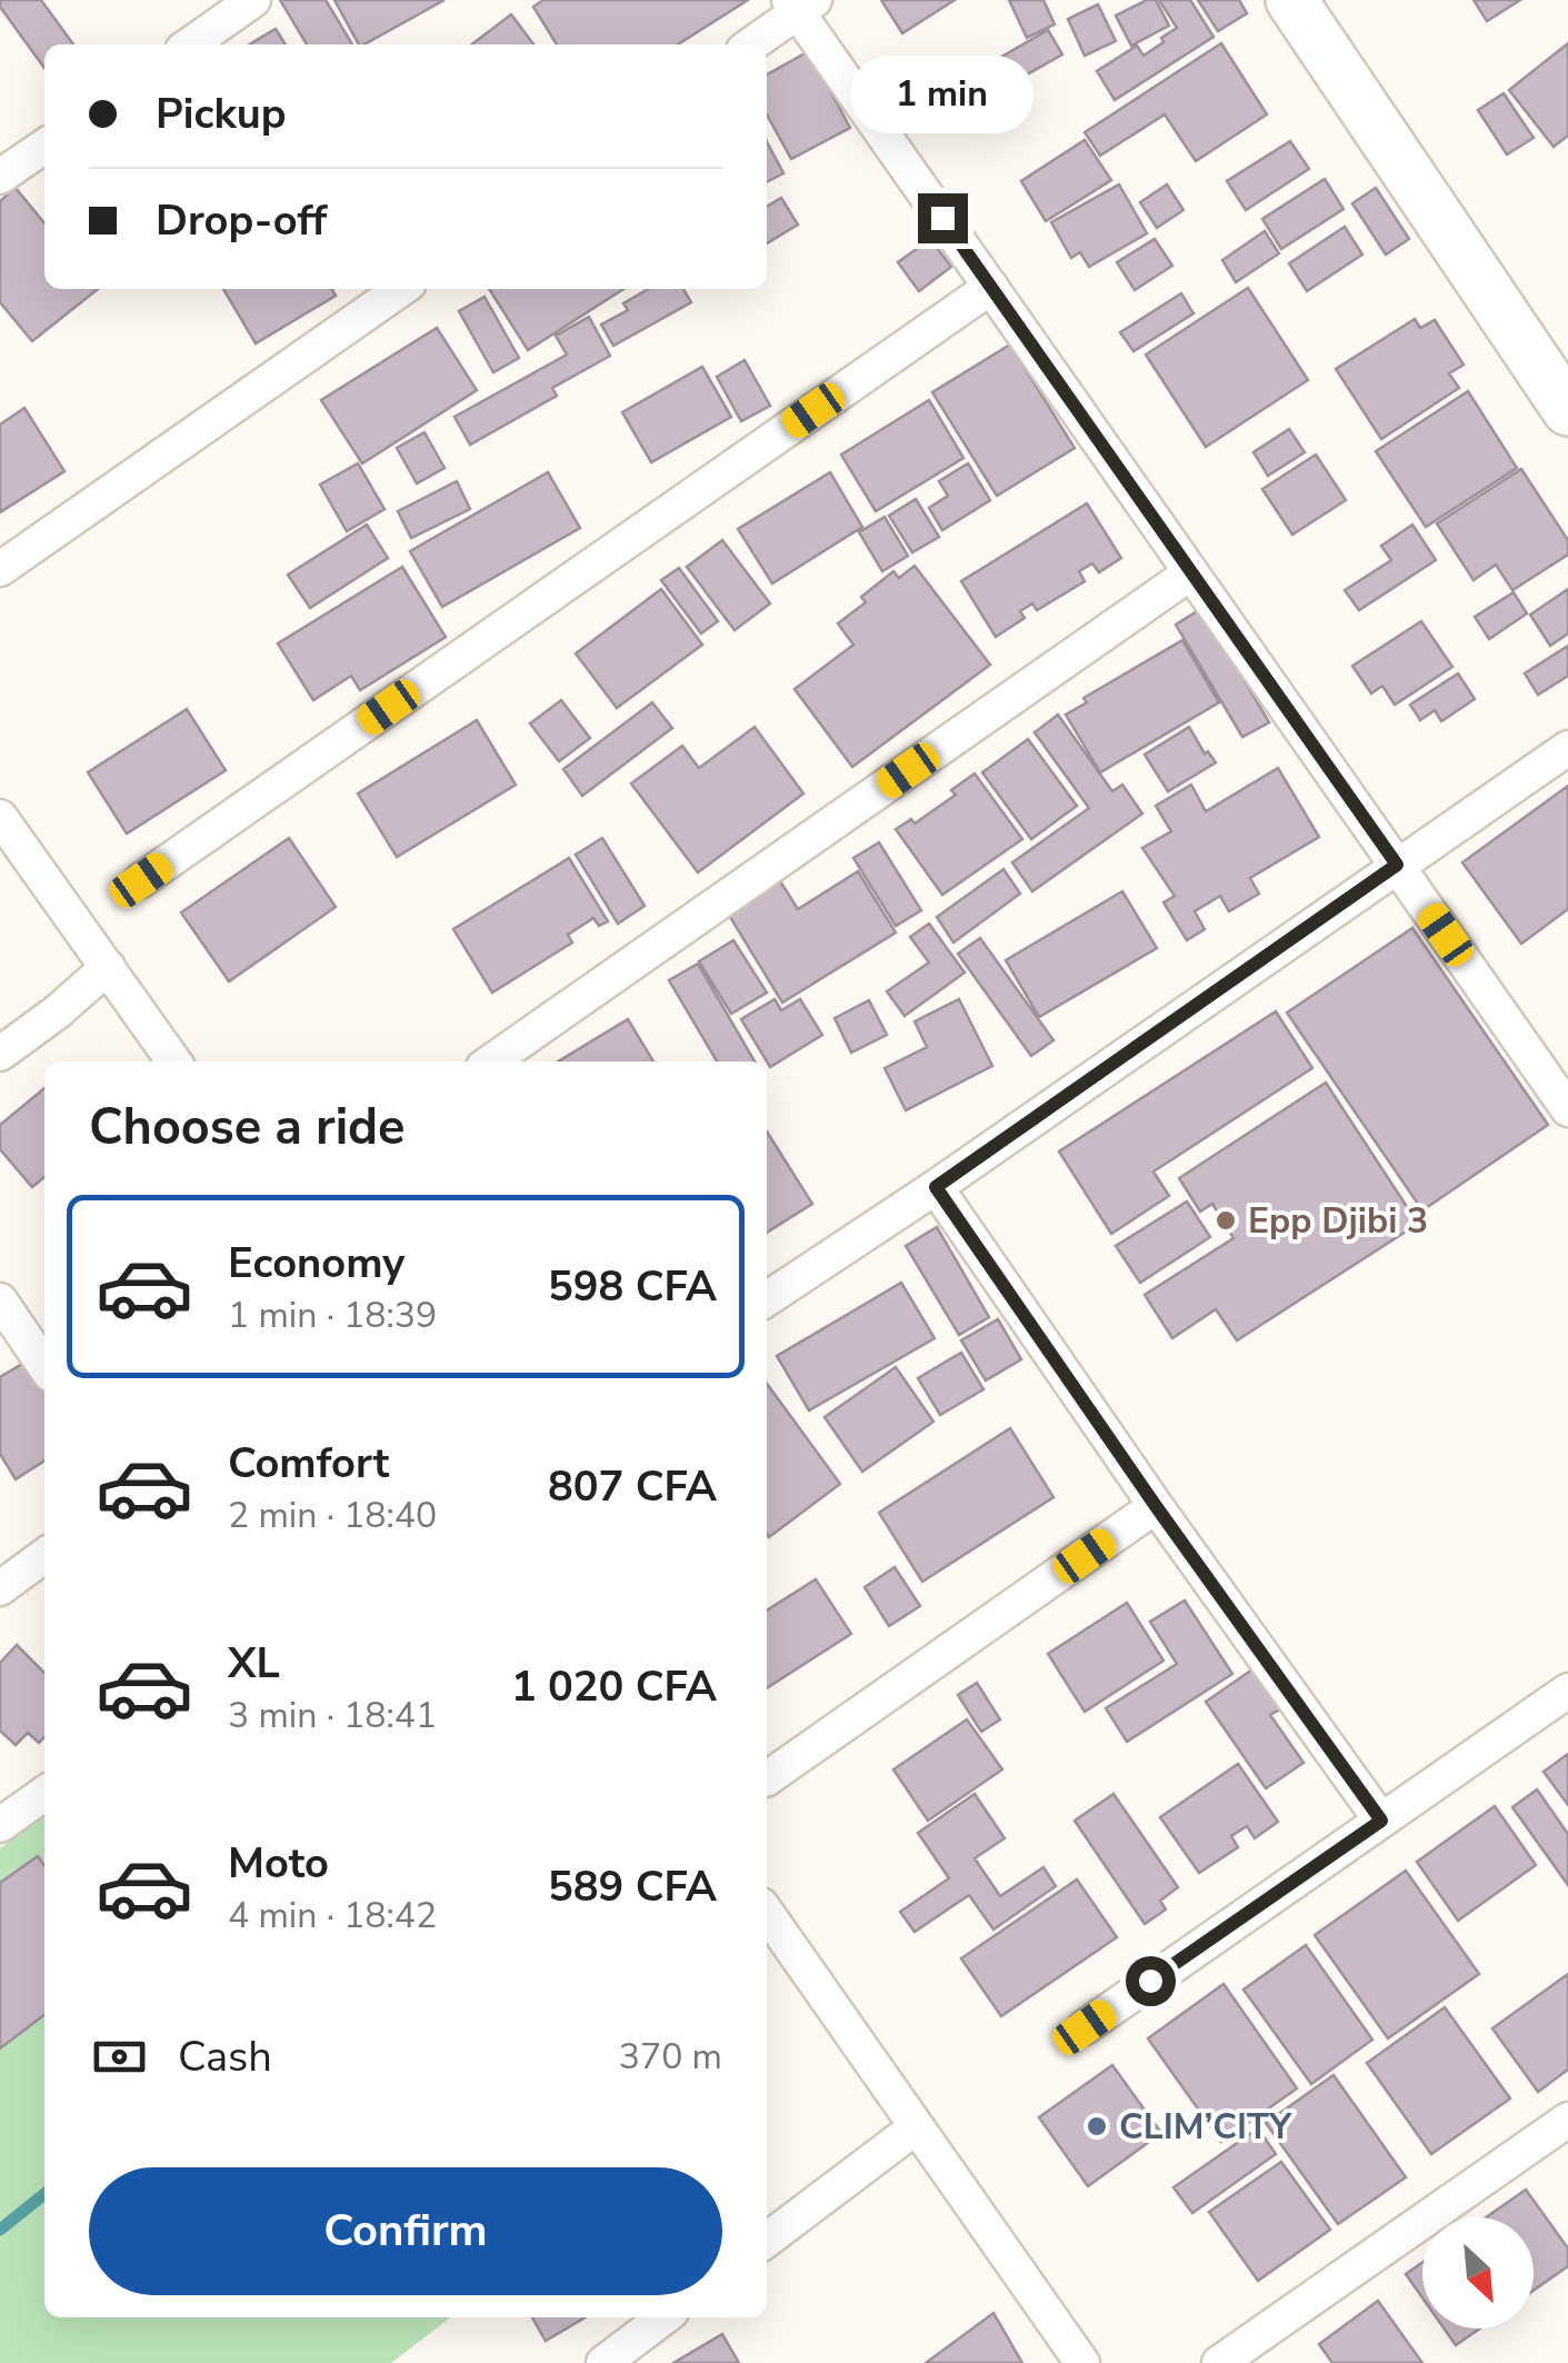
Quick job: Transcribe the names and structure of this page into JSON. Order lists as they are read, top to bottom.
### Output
{
  "places": ["Epp Djibi 3", "CLIM’CITY"],
  "north": "bottom right",
  "page": {
    "banner": ["Pickup", "Drop-off"],
    "bubble": "1 min",
    "heading": "Choose a ride",
    "list": [
      {
        "name": "Economy",
        "note": "1 min · 18:39",
        "value": "598 CFA"
      },
      {
        "name": "Comfort",
        "note": "2 min · 18:40",
        "value": "807 CFA"
      },
      {
        "name": "XL",
        "note": "3 min · 18:41",
        "value": "1 020 CFA"
      },
      {
        "name": "Moto",
        "note": "4 min · 18:42",
        "value": "589 CFA"
      }
    ],
    "pay": ["Cash", "370 m"],
    "buttons": "Confirm"
  }
}
